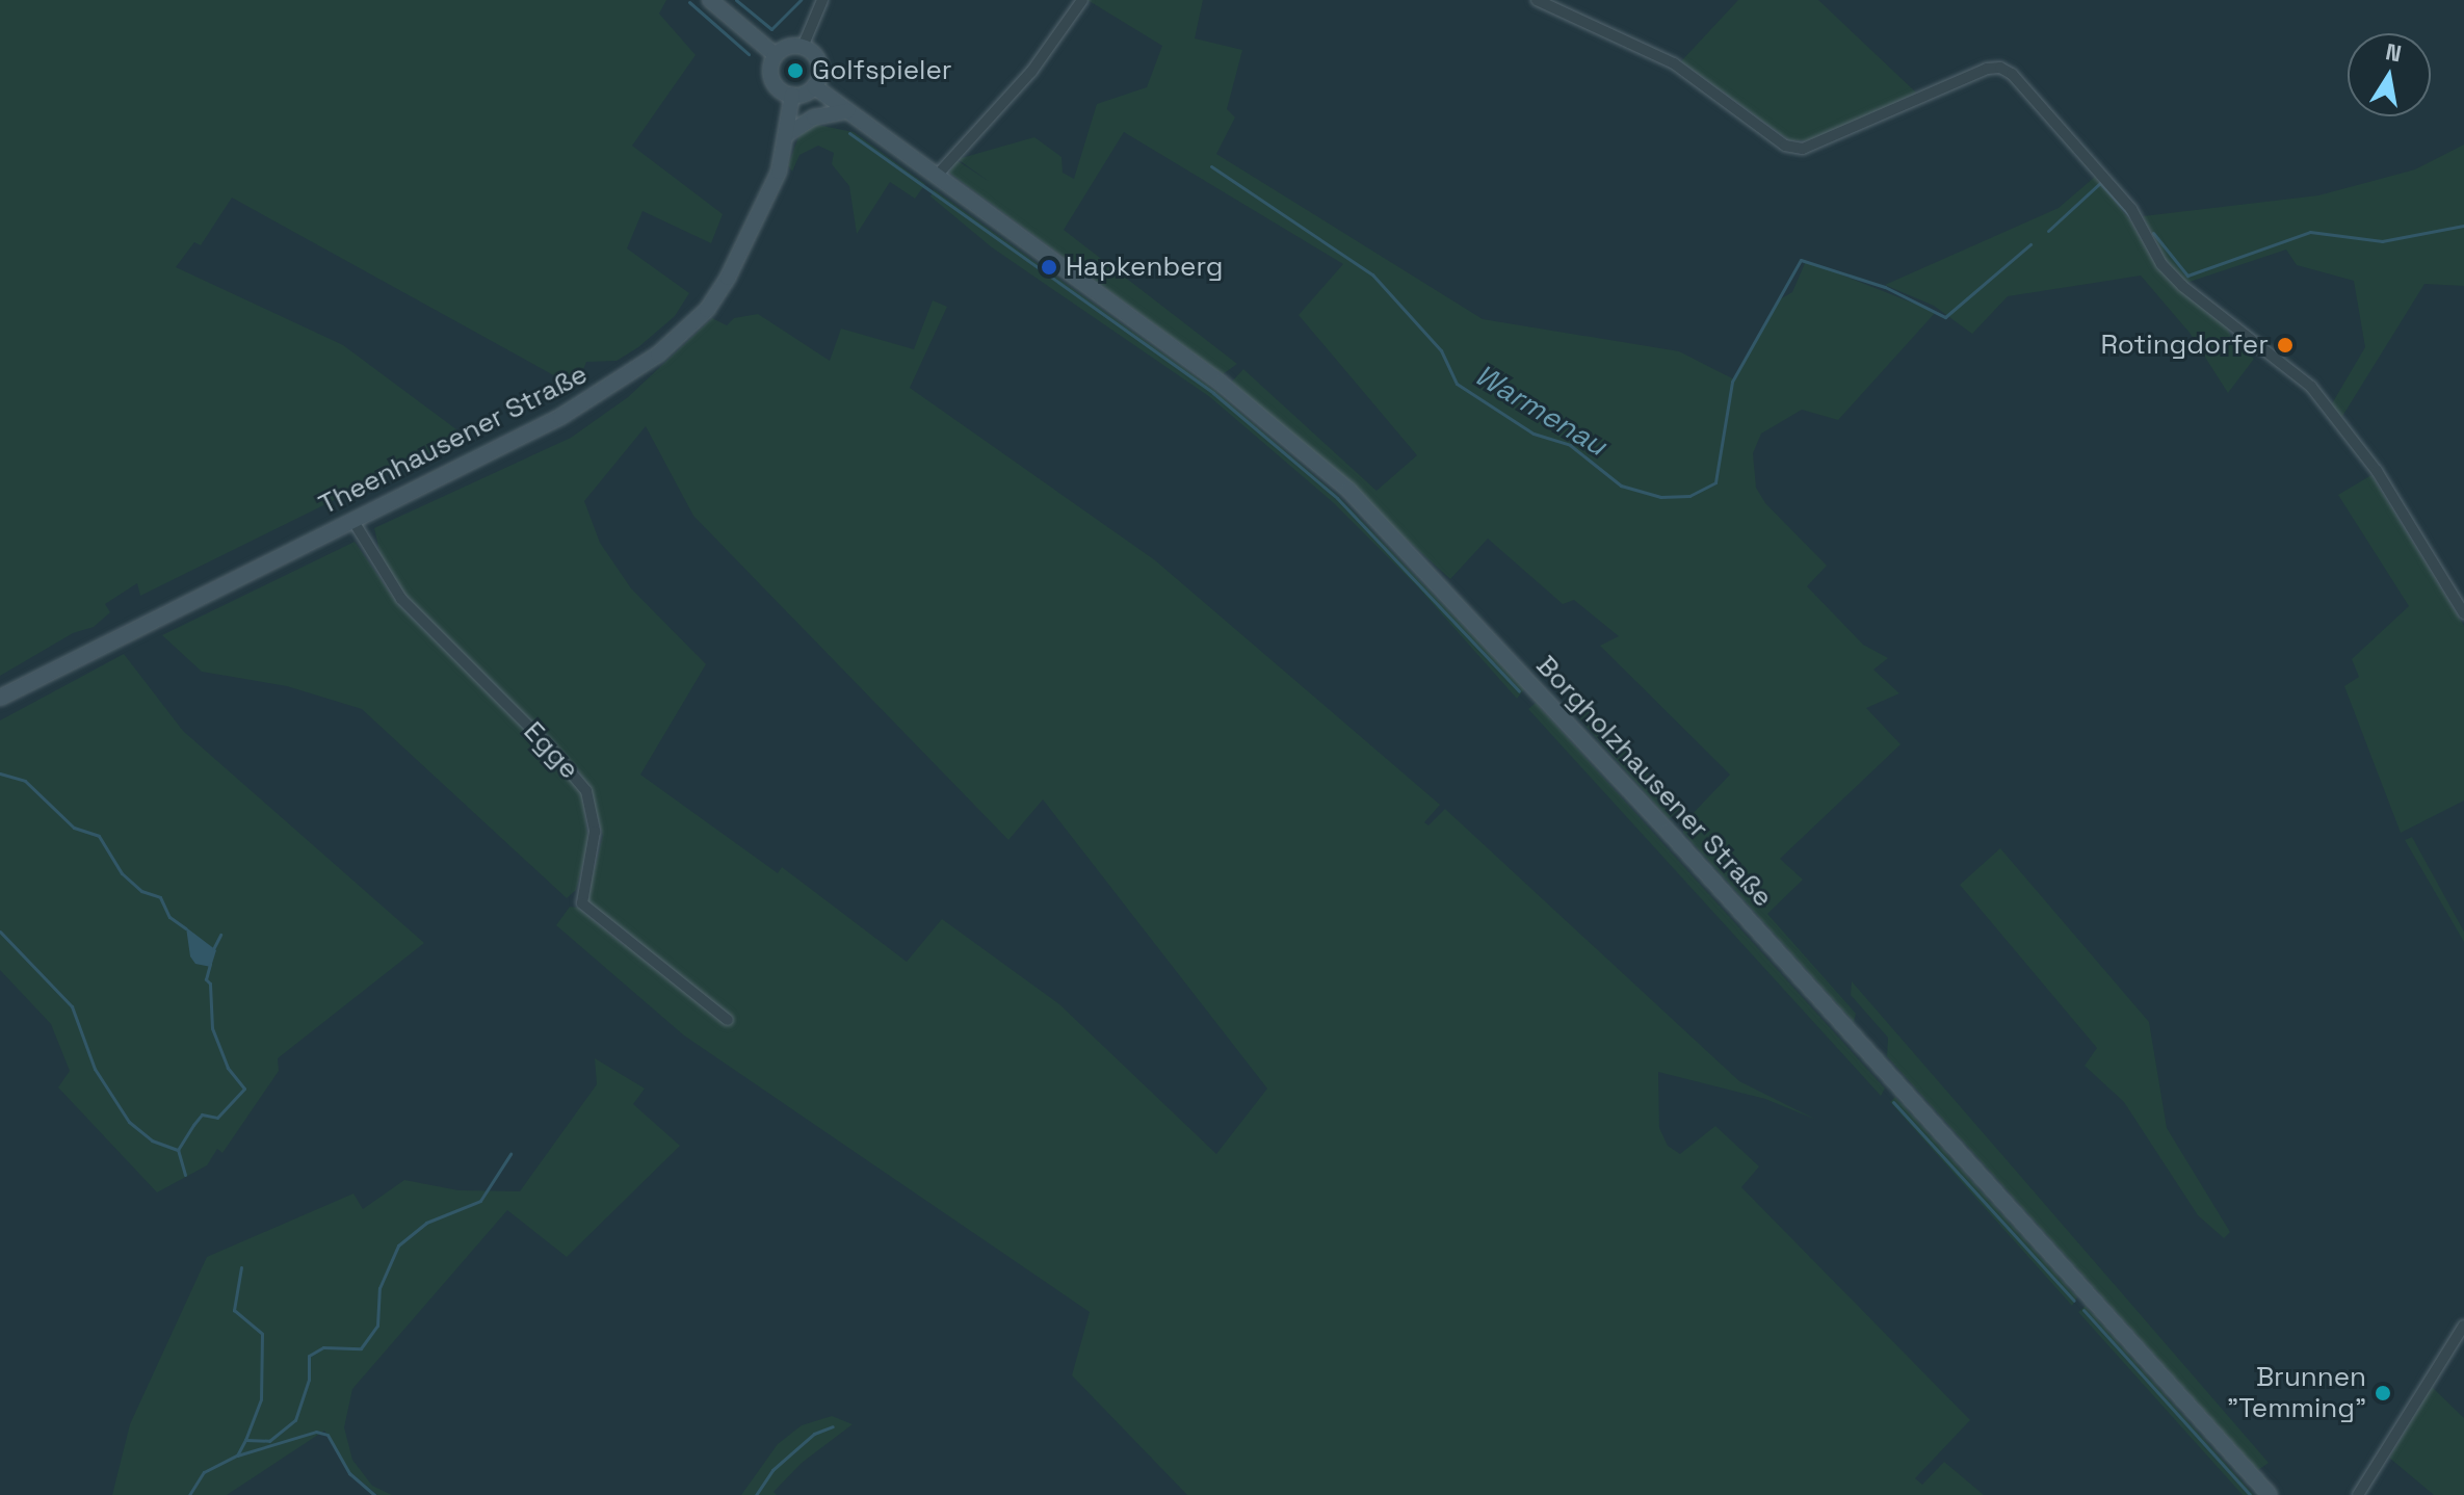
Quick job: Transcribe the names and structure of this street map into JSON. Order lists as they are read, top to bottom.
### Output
{
  "streets": {
    "main road": ["Theenhausener Straße", "Borgholzhausener Straße"],
    "street": ["Egge"]
  },
  "crossings": [
    ["Theenhausener Straße", "Egge"],
    ["Theenhausener Straße", "Borgholzhausener Straße"]
  ],
  "water": ["Warmenau"],
  "places": [
    "Golfspieler",
    "Hapkenberg",
    "Rotingdorfer",
    "Brunnen \"Temming\""
  ],
  "north": "top"
}
